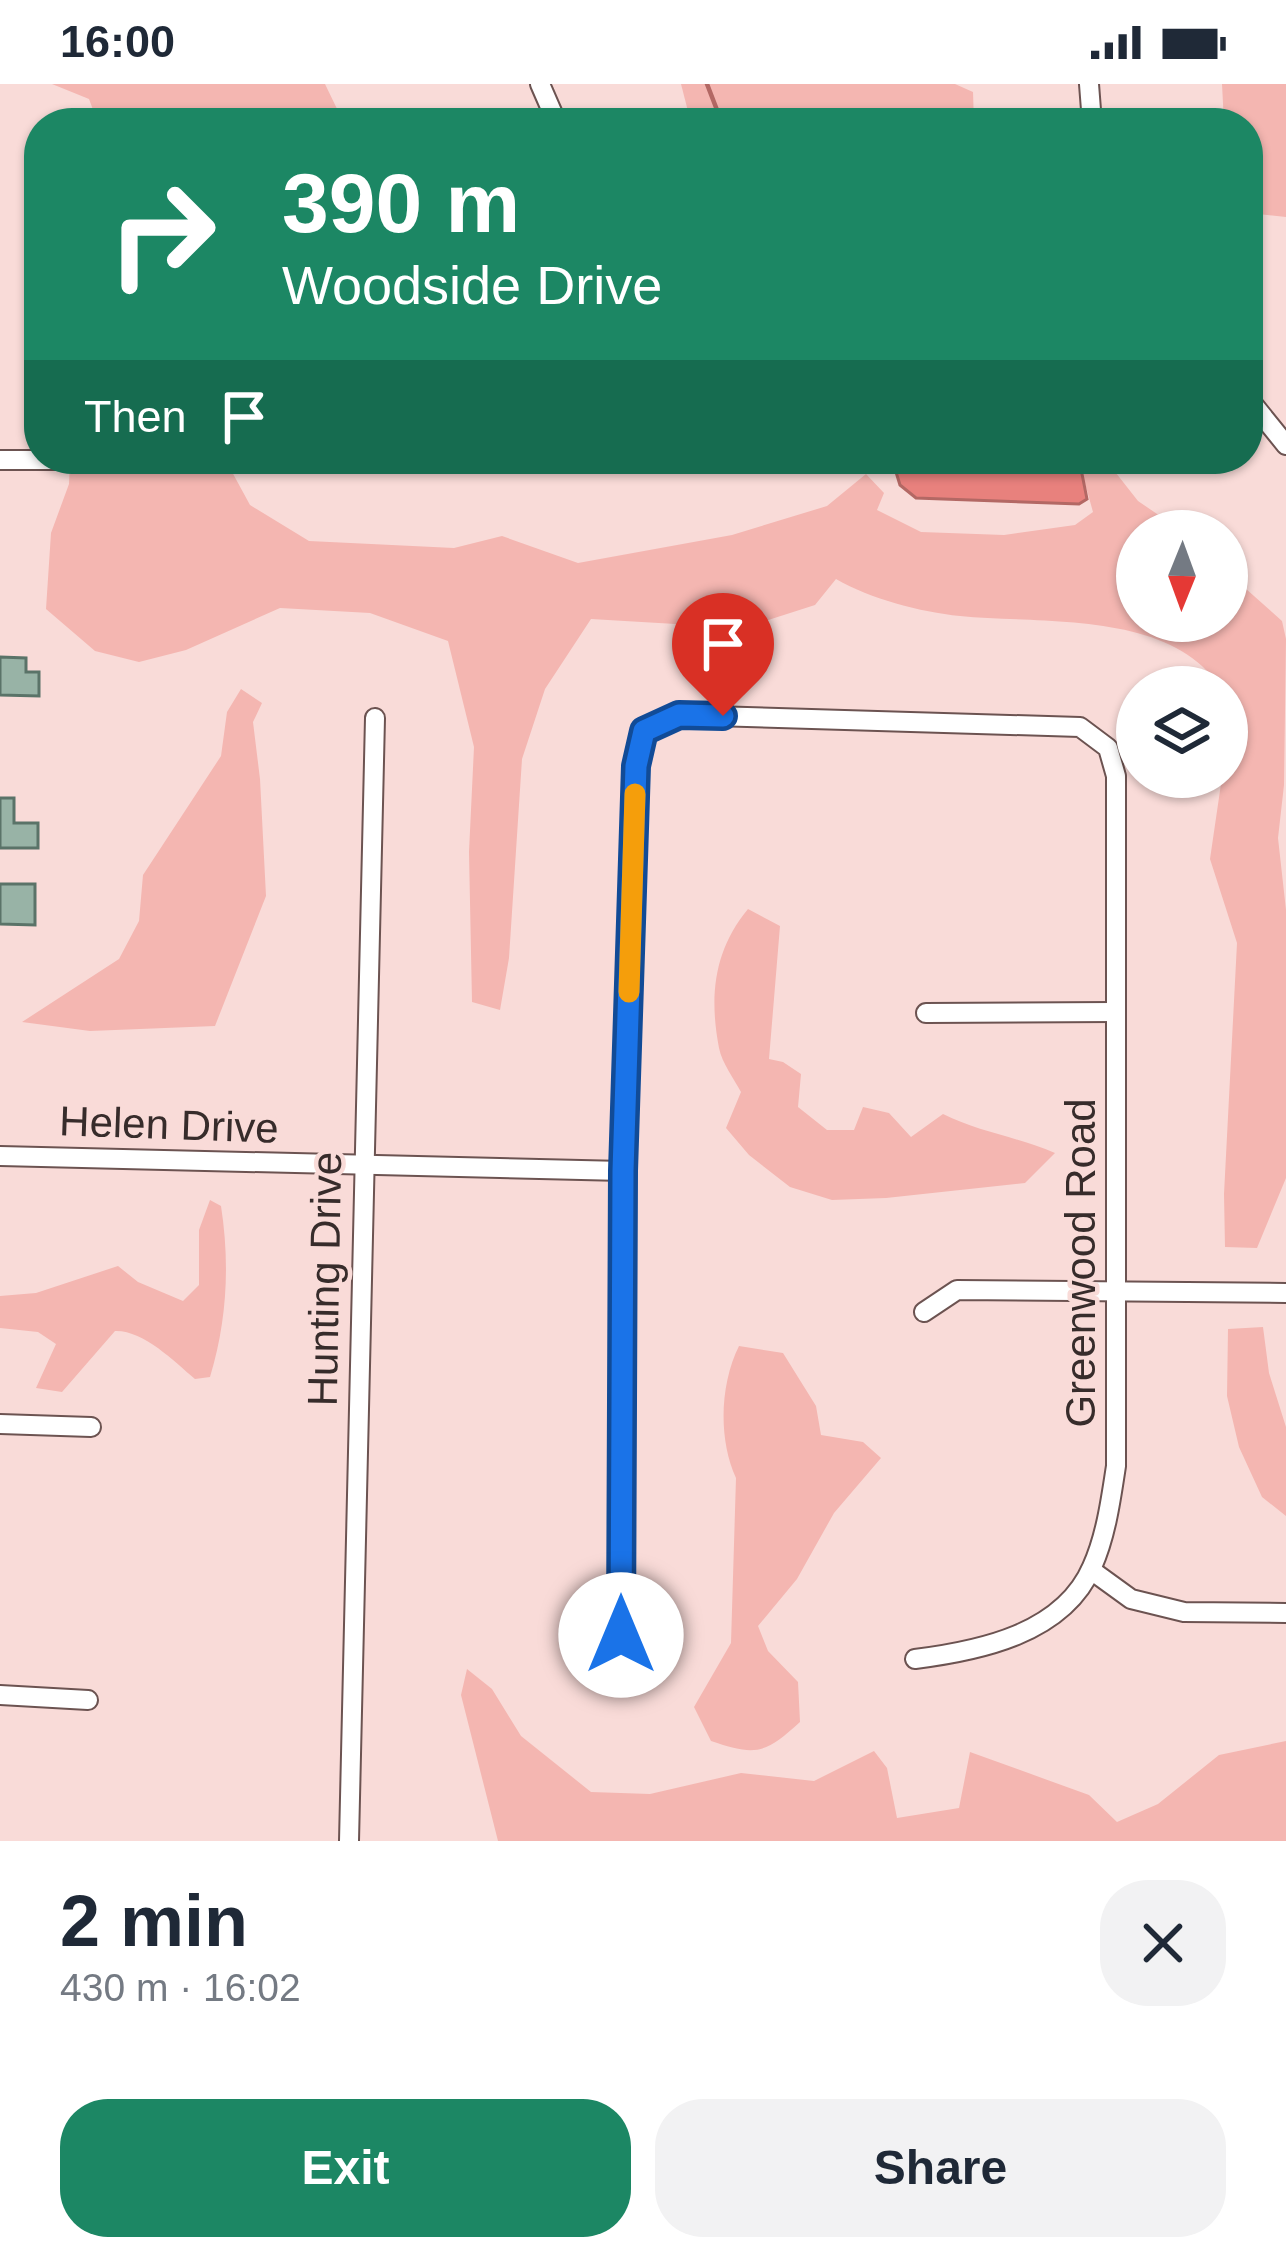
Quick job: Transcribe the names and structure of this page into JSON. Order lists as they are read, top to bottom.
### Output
{
  "streets": {
    "street": ["Helen Drive", "Greenwood Road", "Hunting Drive"]
  },
  "crossings": [
    ["Helen Drive", "Greenwood Road"],
    ["Helen Drive", "Hunting Drive"]
  ],
  "north": "bottom",
  "page": {
    "status": "16:00",
    "turn": ["390 m", "Woodside Drive"],
    "then": "Then",
    "heading": ["2 min", "430 m · 16:02"],
    "buttons": ["Exit", "Share"]
  }
}
